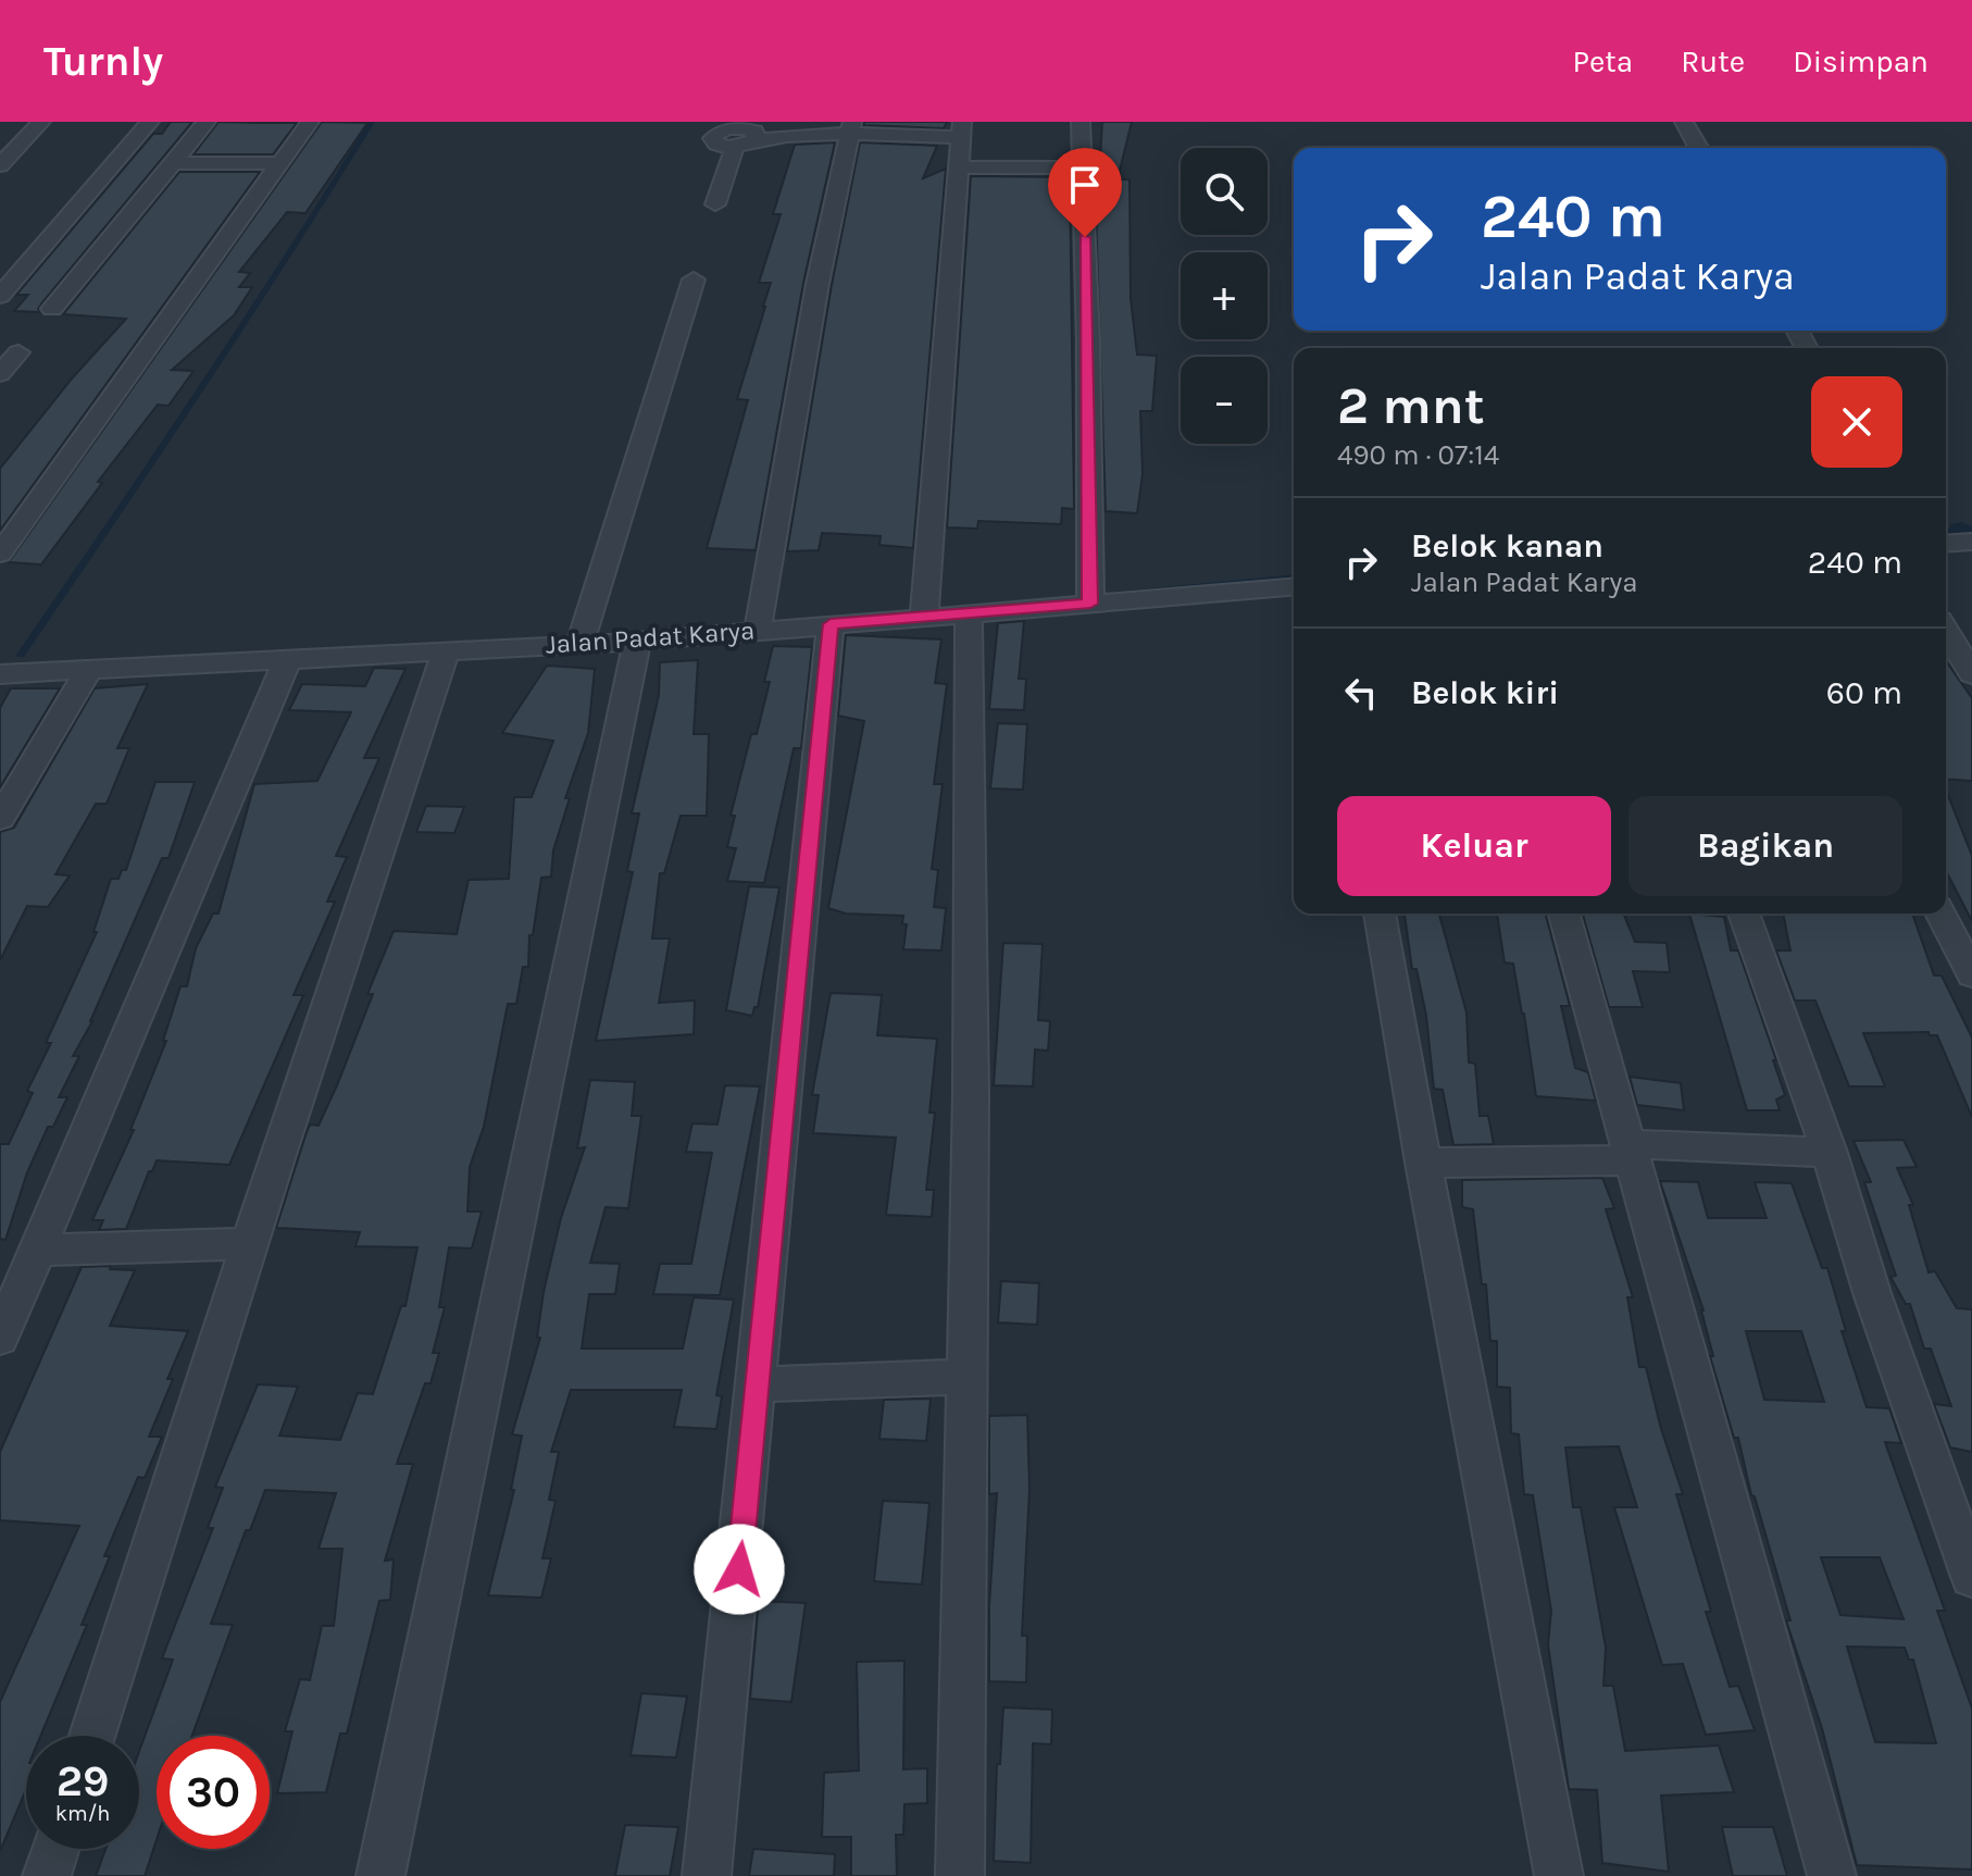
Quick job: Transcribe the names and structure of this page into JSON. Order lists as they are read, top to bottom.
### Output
{
  "streets": {
    "street": ["Jalan Padat Karya"]
  },
  "page": {
    "header": "Turnly",
    "nav": ["Peta", "Rute", "Disimpan"],
    "map_buttons": ["+", "−"],
    "turn": ["240 m", "Jalan Padat Karya"],
    "heading": ["2 mnt", "490 m · 07:14"],
    "list": [
      {
        "name": "Belok kanan",
        "note": "Jalan Padat Karya",
        "value": "240 m"
      },
      {
        "name": "Belok kiri",
        "value": "60 m"
      }
    ],
    "buttons": ["Keluar", "Bagikan"],
    "speed": "29 km/h",
    "limit": "30"
  }
}
